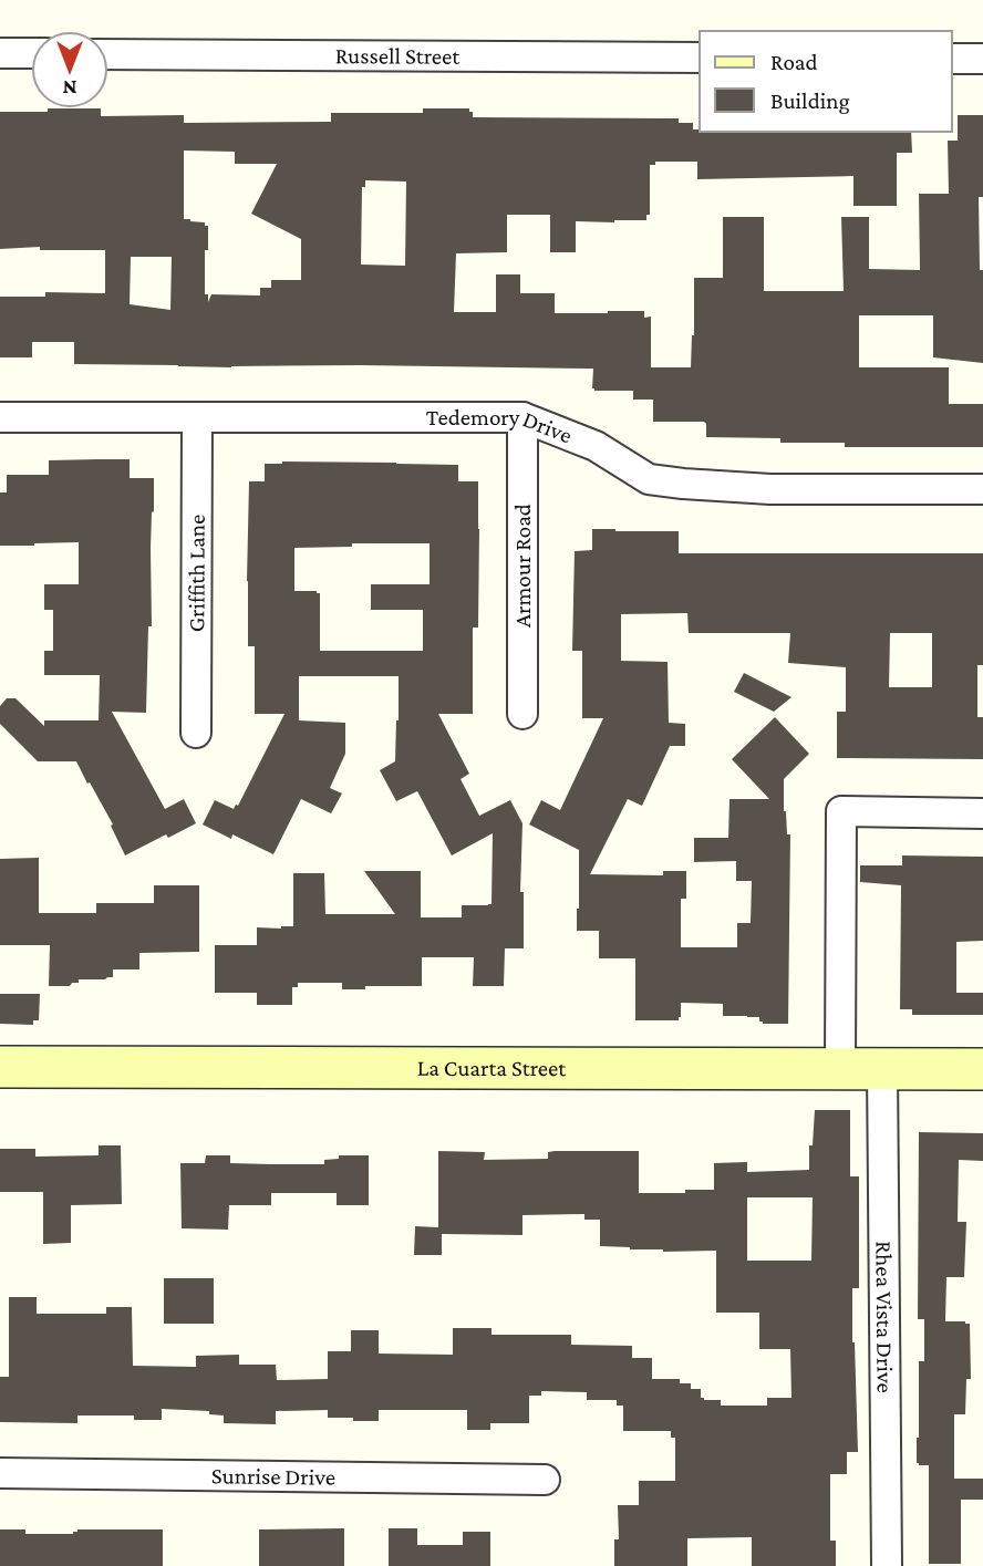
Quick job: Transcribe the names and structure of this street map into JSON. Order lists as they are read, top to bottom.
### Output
{
  "streets": {
    "street": [
      "Russell Street",
      "Tedemory Drive",
      "Armour Road",
      "Griffith Lane",
      "La Cuarta Street",
      "Rhea Vista Drive",
      "Sunrise Drive"
    ]
  },
  "crossings": [
    ["Tedemory Drive", "Armour Road"],
    ["Tedemory Drive", "Griffith Lane"],
    ["La Cuarta Street", "Rhea Vista Drive"]
  ],
  "legend": ["Road", "Building"],
  "north": "bottom"
}
